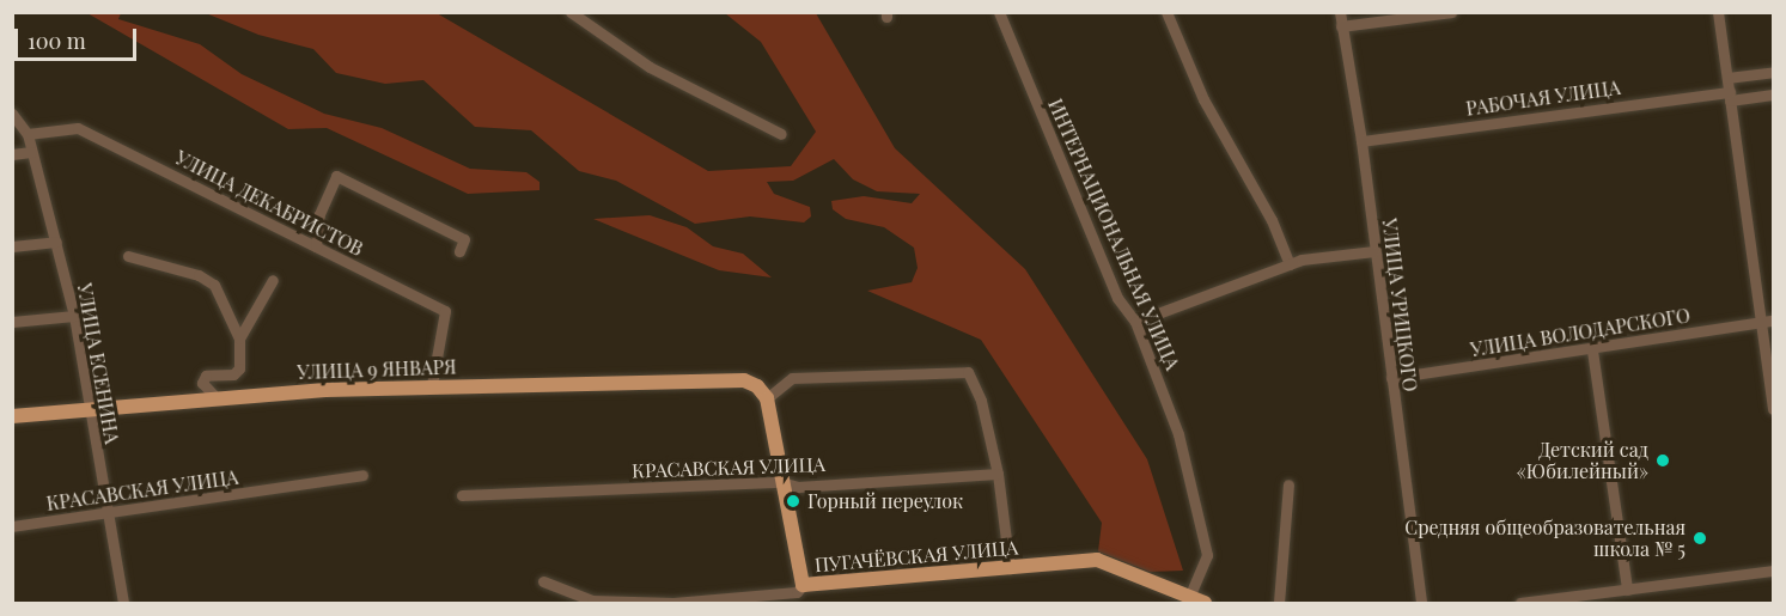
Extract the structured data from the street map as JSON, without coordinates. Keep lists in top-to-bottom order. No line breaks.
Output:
{"streets":{"main road":["УЛИЦА 9 ЯНВАРЯ","ПУГАЧЁВСКАЯ УЛИЦА"],"street":["РАБОЧАЯ УЛИЦА","УЛИЦА ДЕКАБРИСТОВ","ИНТЕРНАЦИОНАЛЬНАЯ УЛИЦА","УЛИЦА УРИЦКОГО","УЛИЦА ВОЛОДАРСКОГО","УЛИЦА ЕСЕНИНА","КРАСАВСКАЯ УЛИЦА"]},"crossings":[["РАБОЧАЯ УЛИЦА","УЛИЦА УРИЦКОГО"],["УЛИЦА ДЕКАБРИСТОВ","УЛИЦА ЕСЕНИНА"],["УЛИЦА ДЕКАБРИСТОВ","УЛИЦА 9 ЯНВАРЯ"],["ИНТЕРНАЦИОНАЛЬНАЯ УЛИЦА","ПУГАЧЁВСКАЯ УЛИЦА"],["УЛИЦА УРИЦКОГО","УЛИЦА ВОЛОДАРСКОГО"],["УЛИЦА ЕСЕНИНА","УЛИЦА 9 ЯНВАРЯ"],["УЛИЦА ЕСЕНИНА","КРАСАВСКАЯ УЛИЦА"]],"places":["Детский сад «Юбилейный»","Горный переулок","Средняя общеобразовательная школа № 5"],"scale_bar":"100 m"}
